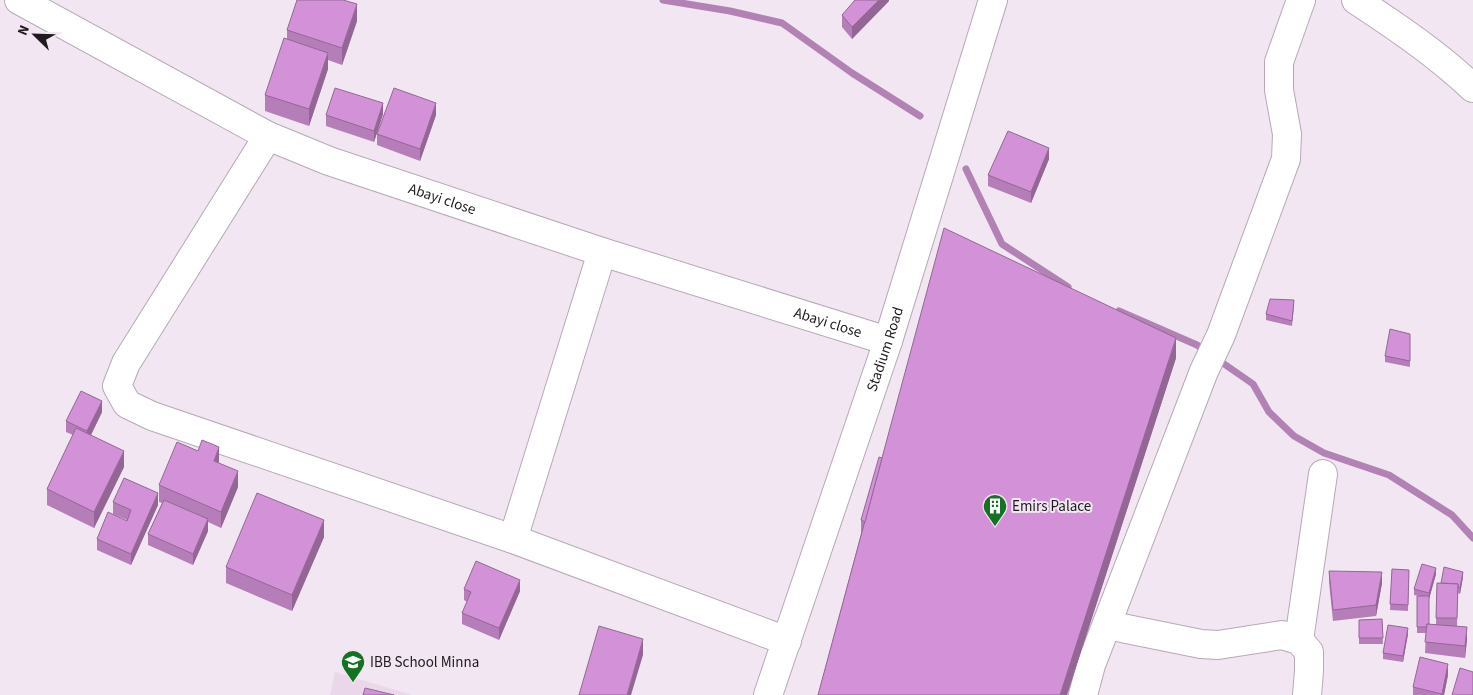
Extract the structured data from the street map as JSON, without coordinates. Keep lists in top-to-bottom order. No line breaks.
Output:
{"streets":{"street":["Abayi close","Stadium Road"]},"crossings":[["Abayi close","Stadium Road"]],"places":{"building":["Emirs Palace"],"school or university":["IBB School Minna"]},"north":"top left"}
